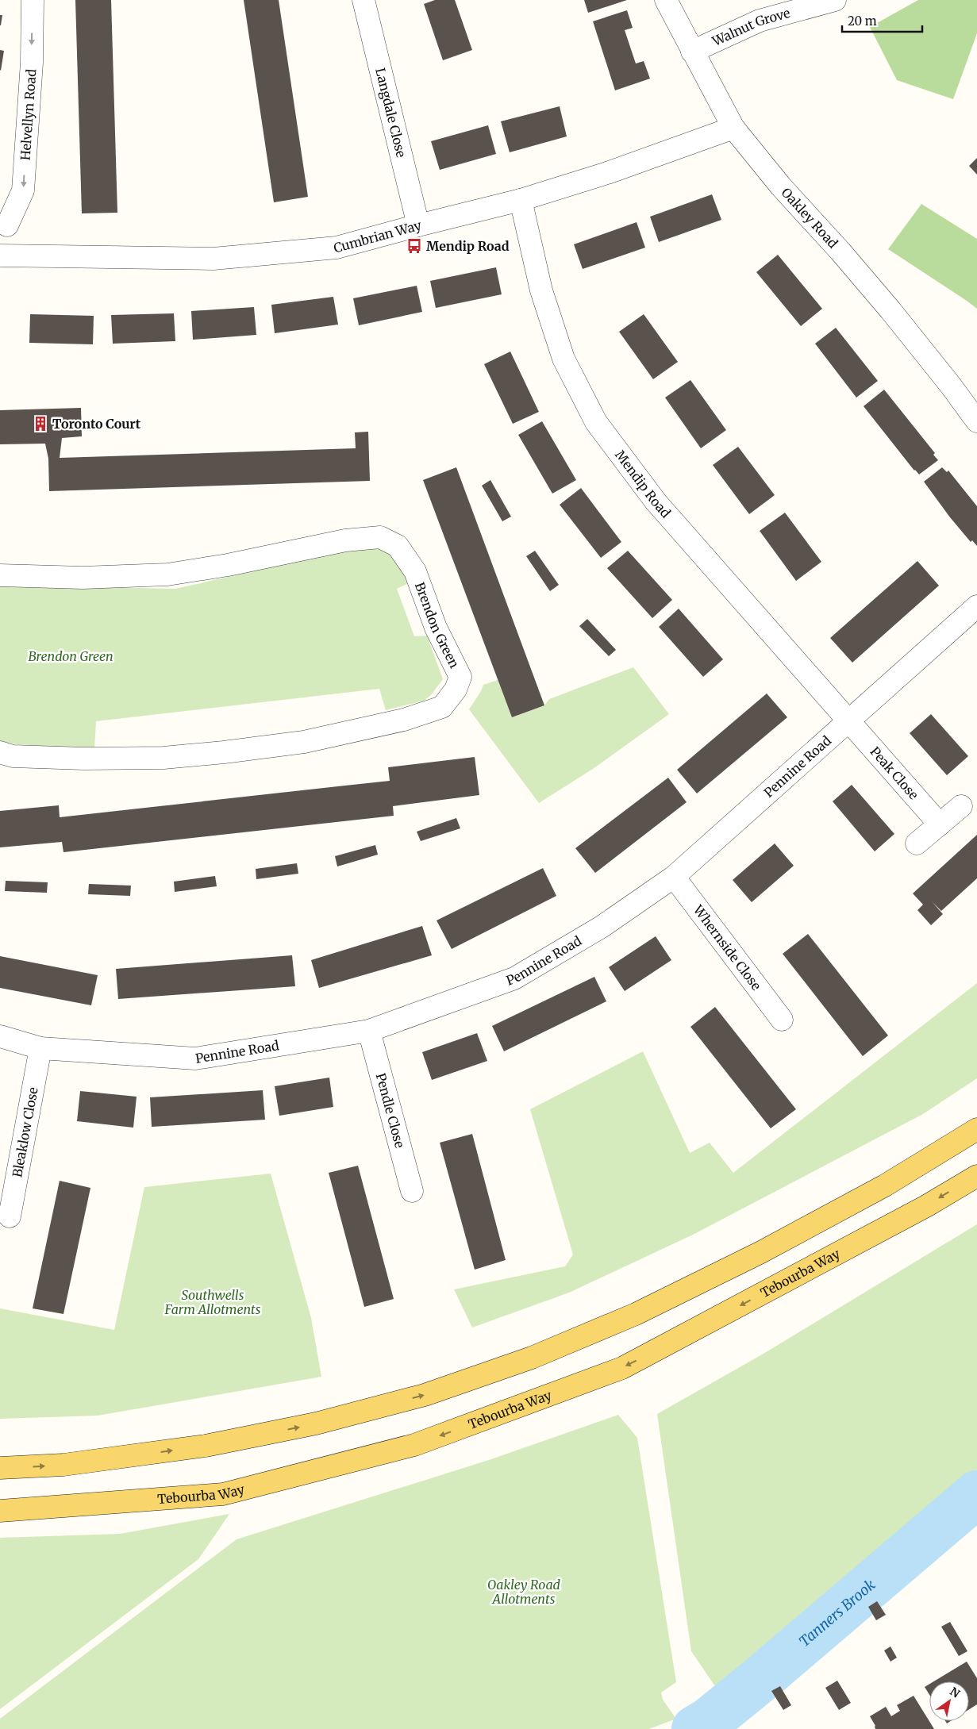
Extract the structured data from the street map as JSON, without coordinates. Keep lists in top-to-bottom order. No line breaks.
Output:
{"streets":{"main road":["Tebourba Way"],"street":["Walnut Grove","Langdale Close","Helvellyn Road","Oakley Road","Cumbrian Way","Mendip Road","Brendon Green","Pennine Road","Peak Close","Whernside Close","Pendle Close","Bleaklow Close"]},"crossings":[["Walnut Grove","Oakley Road"],["Langdale Close","Cumbrian Way"],["Helvellyn Road","Cumbrian Way"],["Oakley Road","Cumbrian Way"],["Cumbrian Way","Mendip Road"],["Mendip Road","Pennine Road"],["Mendip Road","Peak Close"],["Pennine Road","Peak Close"],["Pennine Road","Whernside Close"],["Pennine Road","Pendle Close"],["Pennine Road","Bleaklow Close"]],"one_way":["Helvellyn Road"],"water":["Tanners Brook"],"parks":["Brendon Green","Southwells Farm Allotments","Oakley Road Allotments"],"places":{"bus stop":["Mendip Road"],"building":["Toronto Court"]},"scale_bar":"20 m","north":"top right"}
